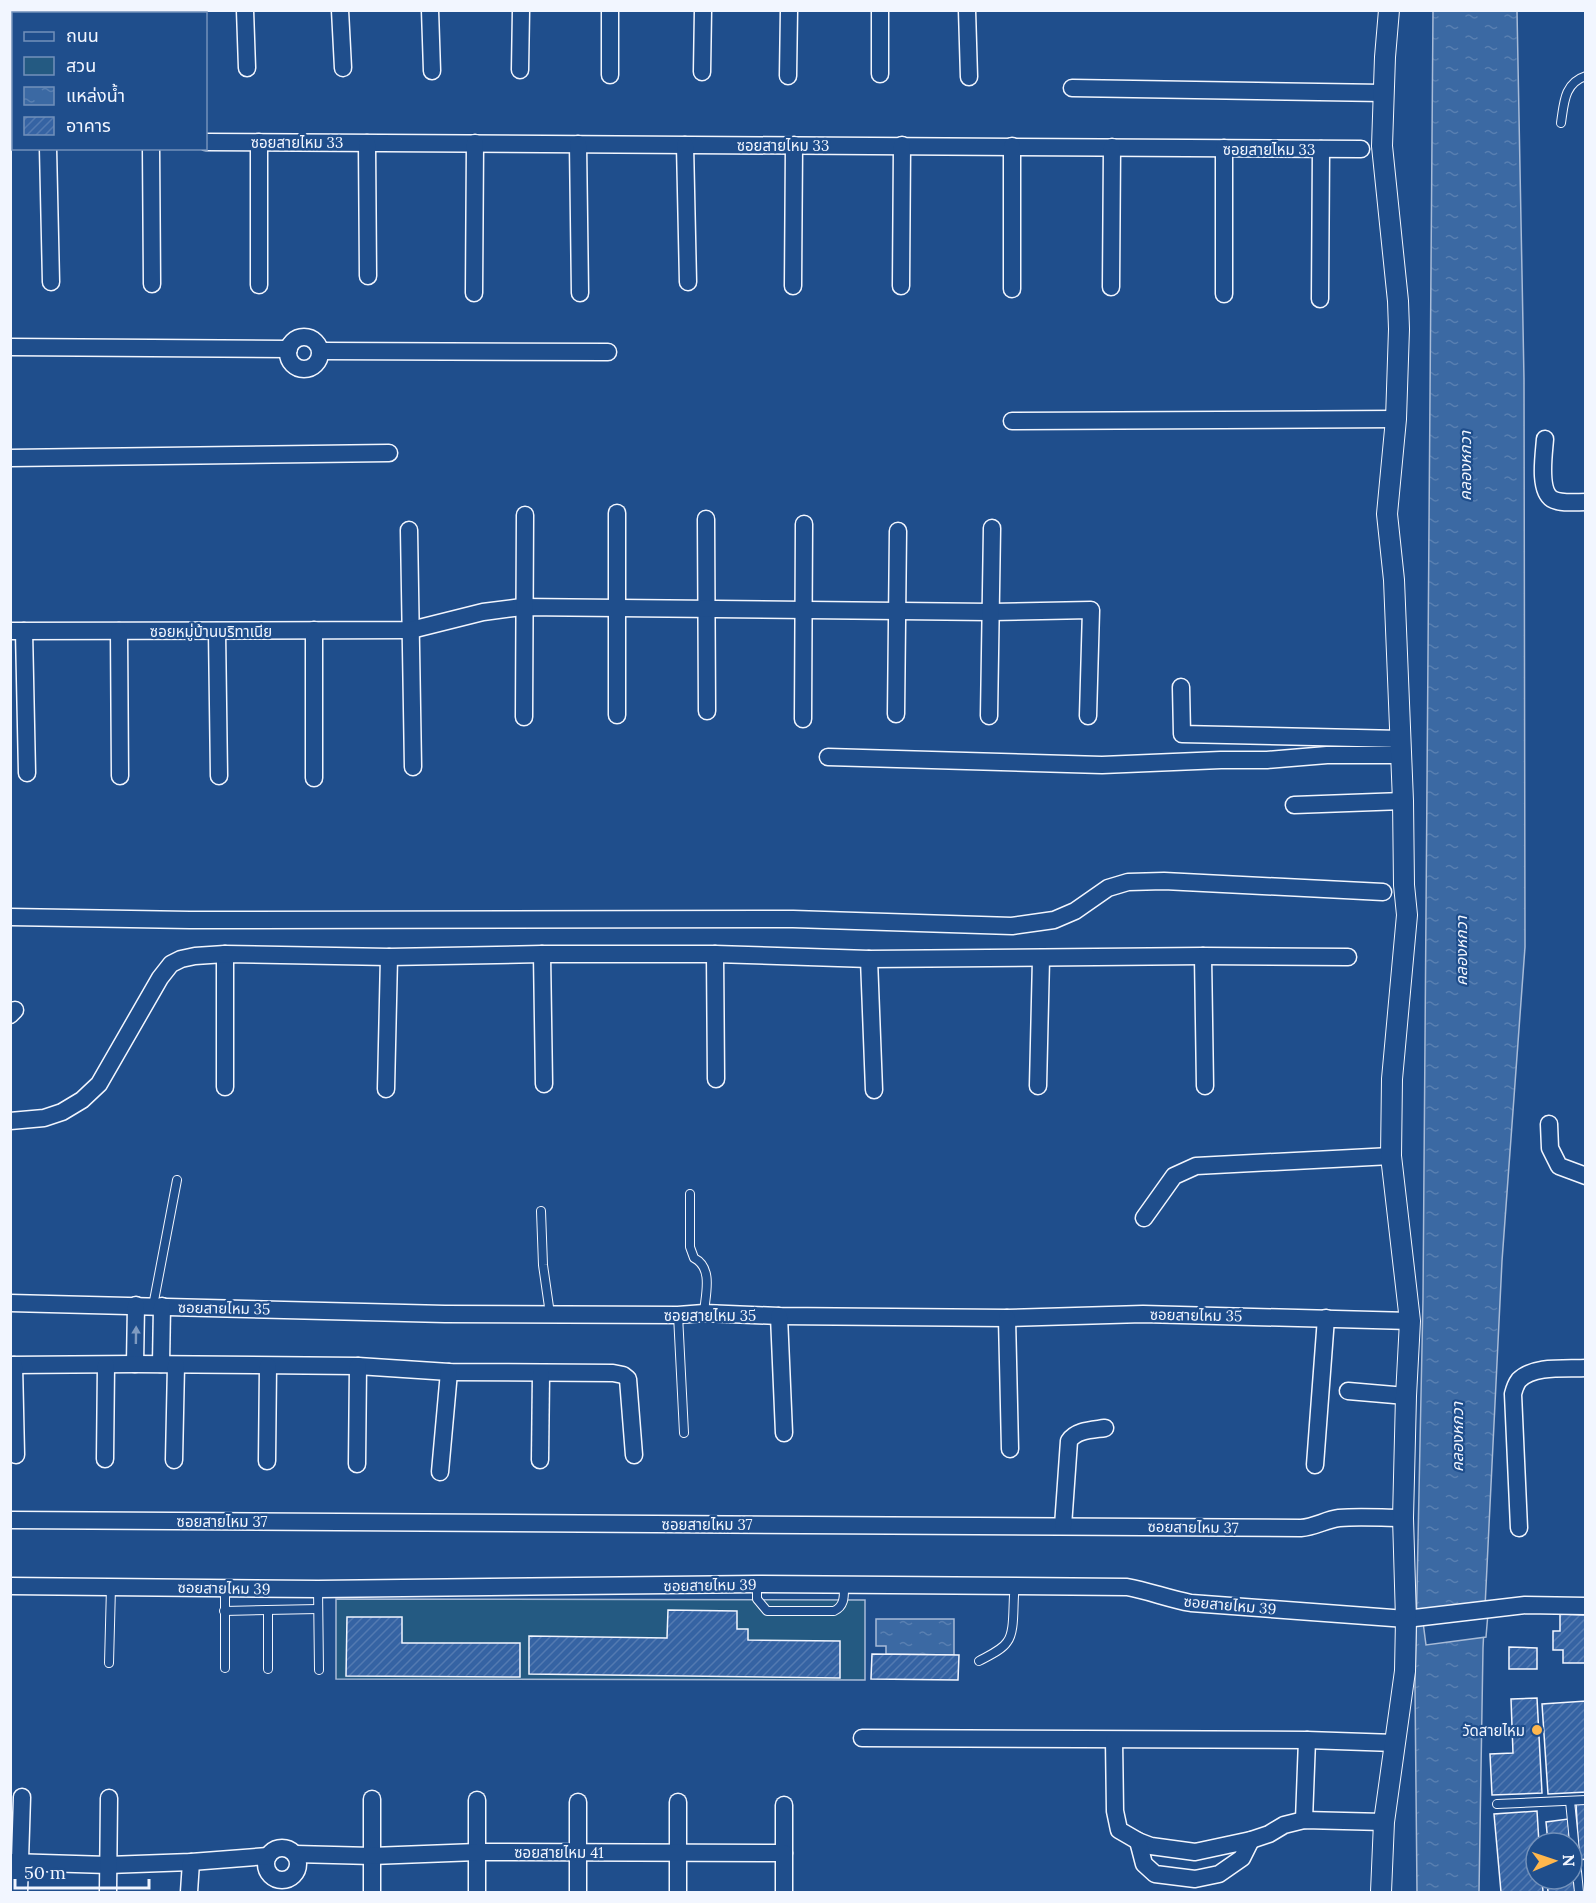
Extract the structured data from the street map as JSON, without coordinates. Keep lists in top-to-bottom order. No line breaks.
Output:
{"streets":{"street":["ซอยสายไหม 33","ซอยหมู่บ้านบริทาเนีย","ซอยสายไหม 35","ซอยสายไหม 37","ซอยสายไหม 39","ซอยสายไหม 41"]},"water":["คลองหกวา"],"places":["วัดสายไหม"],"legend":["ถนน","สวน","แหล่งน้ำ","อาคาร"],"scale_bar":"50 m","north":"right"}
